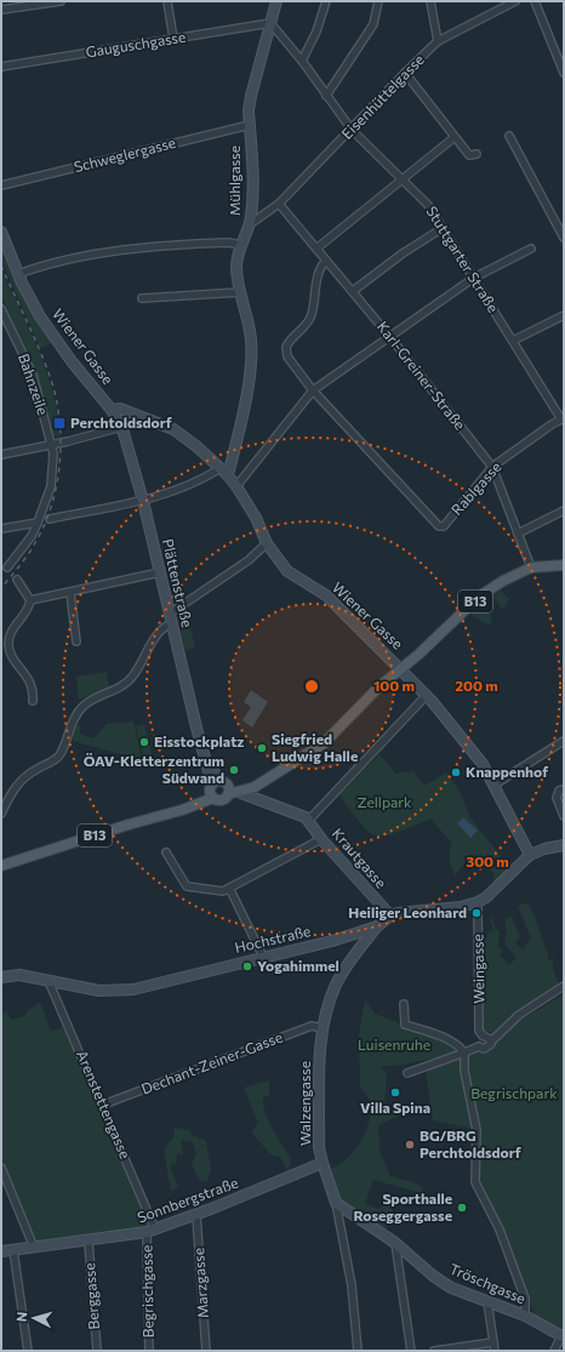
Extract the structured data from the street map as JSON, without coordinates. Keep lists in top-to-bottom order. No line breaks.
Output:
{"streets":{"main road":["Mühlgasse","Wiener Gasse","Plättenstraße","B13","Krautgasse","Hochstraße","Walzengasse","Sonnbergstraße","Tröschgasse"],"street":["Gauguschgasse","Eisenhüttelgasse","Schweglergasse","Stuttgarter Straße","Karl-Greiner-Straße","Bahnzeile","Rablgasse","Weingasse","Dechant-Zeiner-Gasse","Arenstettengasse","Marzgasse","Begrischgasse","Berggasse"]},"crossings":[["Gauguschgasse","Mühlgasse"],["Gauguschgasse","Stuttgarter Straße"],["Eisenhüttelgasse","Mühlgasse"],["Eisenhüttelgasse","Stuttgarter Straße"],["Eisenhüttelgasse","Karl-Greiner-Straße"],["Schweglergasse","Mühlgasse"],["Mühlgasse","Stuttgarter Straße"],["Mühlgasse","Wiener Gasse"],["Stuttgarter Straße","Rablgasse"],["Wiener Gasse","Plättenstraße"],["Wiener Gasse","B13"],["Wiener Gasse","Hochstraße"],["Karl-Greiner-Straße","Rablgasse"],["Karl-Greiner-Straße","B13"],["Plättenstraße","B13"],["Krautgasse","Hochstraße"],["Hochstraße","Weingasse"],["Hochstraße","Walzengasse"],["Hochstraße","Arenstettengasse"],["Dechant-Zeiner-Gasse","Walzengasse"],["Dechant-Zeiner-Gasse","Arenstettengasse"],["Walzengasse","Sonnbergstraße"],["Walzengasse","Tröschgasse"],["Arenstettengasse","Sonnbergstraße"],["Arenstettengasse","Begrischgasse"],["Sonnbergstraße","Marzgasse"],["Sonnbergstraße","Begrischgasse"],["Sonnbergstraße","Berggasse"]],"parks":["Zellpark","Luisenruhe","Begrischpark"],"places":{"transit":["Perchtoldsdorf"],"other":["Eisstockplatz","Siegfried Ludwig Halle","ÖAV-Kletterzentrum Südwand","Knappenhof","Heiliger Leonhard","Yogahimmel","Villa Spina","BG/BRG Perchtoldsdorf","Sporthalle Roseggergasse"]},"north":"left","rings":["100 m","200 m","300 m"]}
